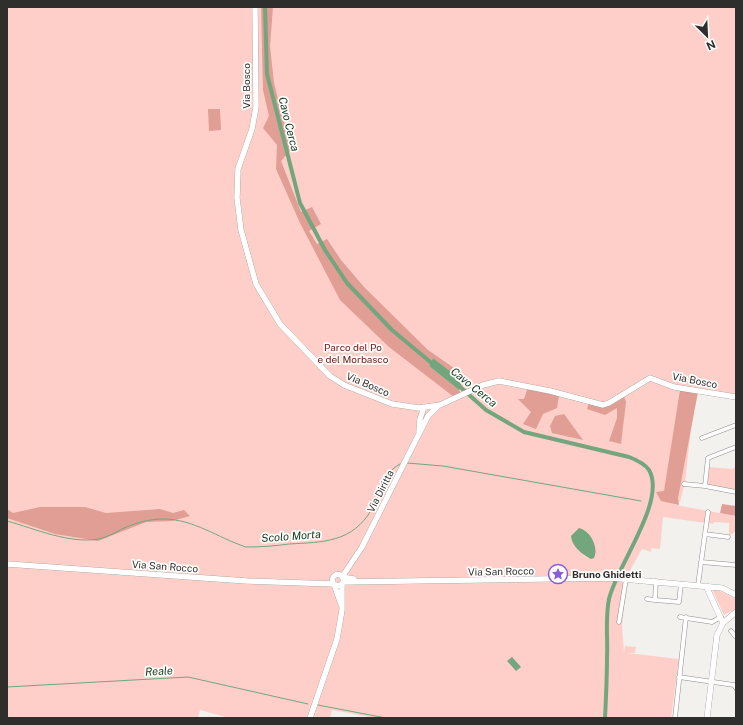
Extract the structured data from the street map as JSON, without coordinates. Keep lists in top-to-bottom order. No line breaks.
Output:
{"streets":{"street":["Via Bosco","Via Diritta","Via San Rocco"]},"crossings":[["Via Bosco","Via Diritta"],["Via Diritta","Via San Rocco"]],"water":["Cavo Cerca","Scolo Morta","Reale"],"parks":["Parco del Po e del Morbasco"],"places":{"place":["Bruno Ghidetti"]},"north":"bottom right"}
